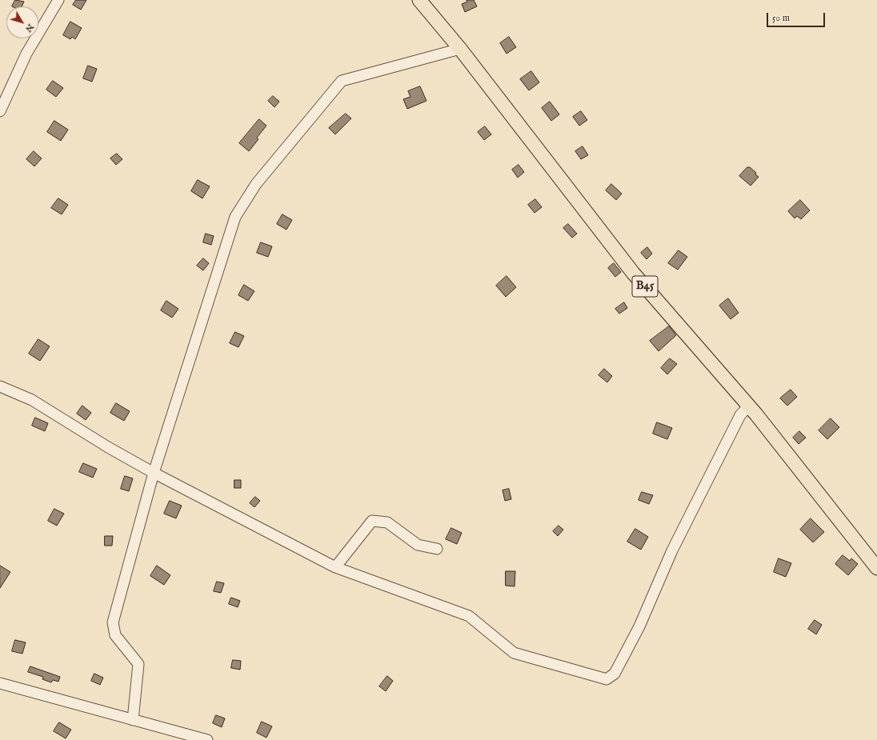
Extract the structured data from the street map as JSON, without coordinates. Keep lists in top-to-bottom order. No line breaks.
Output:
{"streets":{"main road":["B45"]},"scale_bar":"50 m","north":"bottom right"}
